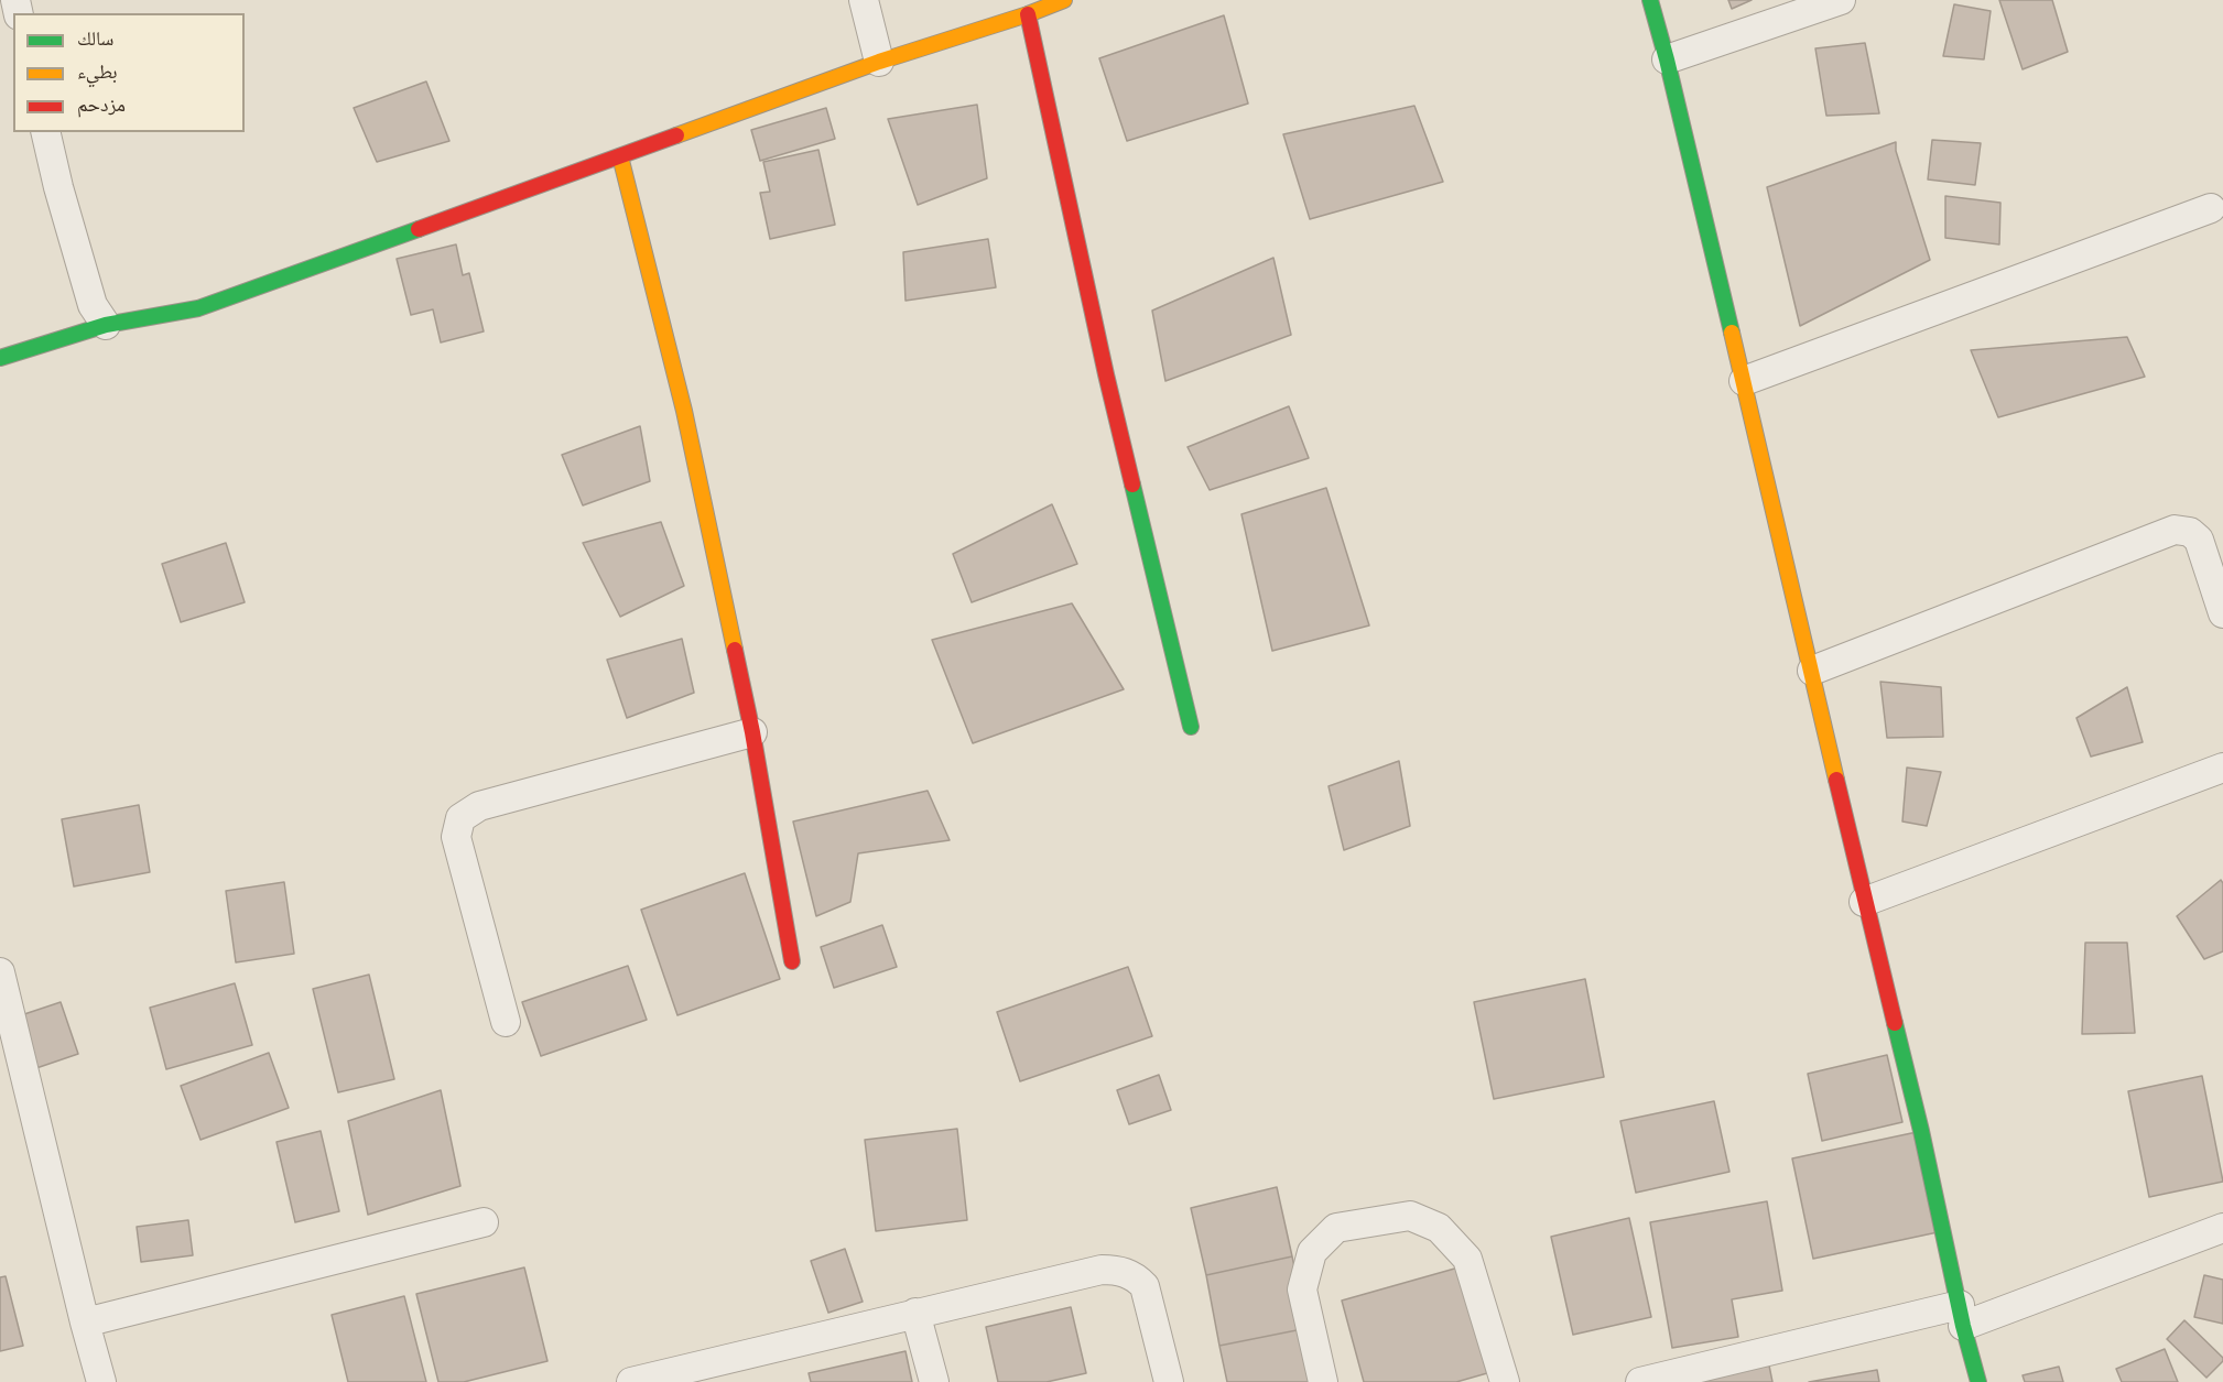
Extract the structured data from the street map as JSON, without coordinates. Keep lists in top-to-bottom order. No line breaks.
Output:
{"legend":["سالك","بطيء","مزدحم"]}
